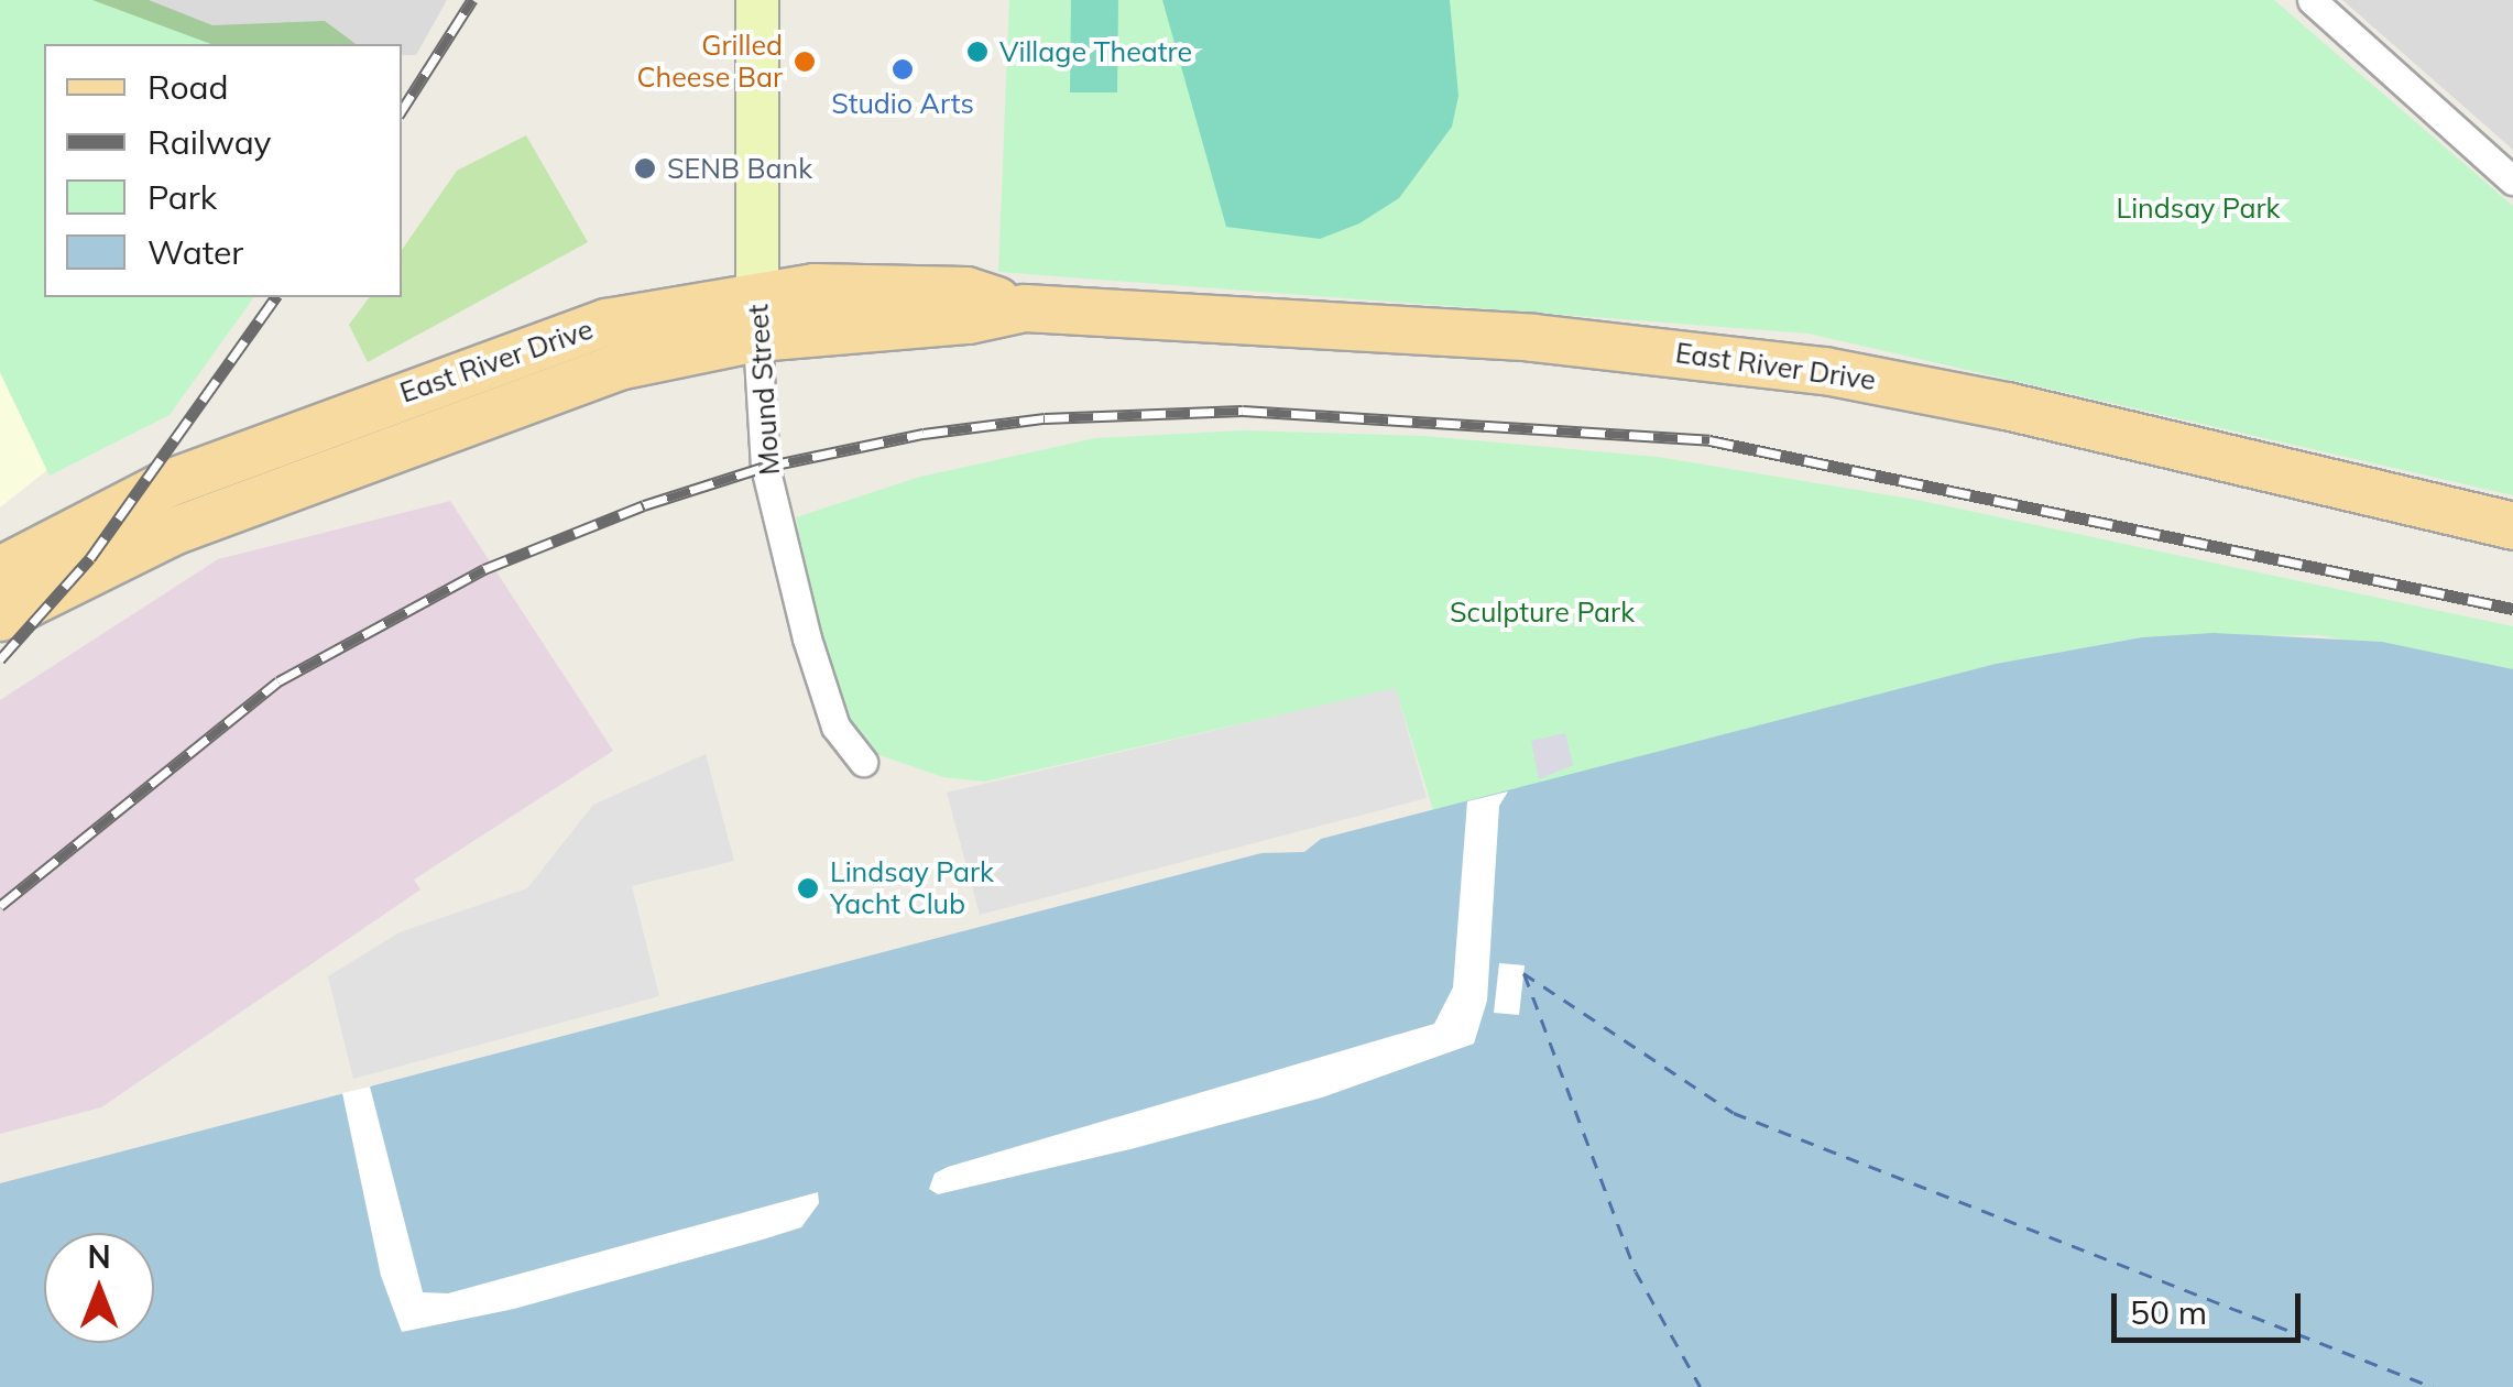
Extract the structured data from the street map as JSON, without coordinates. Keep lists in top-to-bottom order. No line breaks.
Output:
{"streets":{"main road":["East River Drive"],"street":["Mound Street"]},"crossings":[["East River Drive","Mound Street"]],"parks":["Lindsay Park","Sculpture Park"],"places":["Village Theatre","Grilled Cheese Bar","Studio Arts","SENB Bank","Lindsay Park Yacht Club"],"legend":["Road","Railway","Park","Water"],"scale_bar":"50 m","north":"top"}
